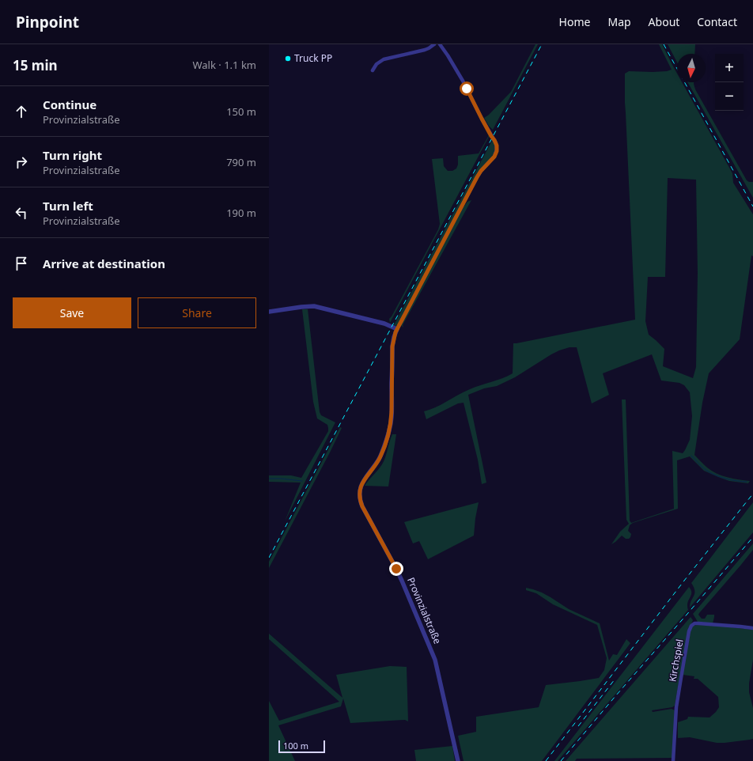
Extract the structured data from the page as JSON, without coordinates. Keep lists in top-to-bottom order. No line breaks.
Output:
{"streets":{"street":["Provinzialstraße","Kirchspiel"]},"places":["Truck PP"],"scale_bar":"100 m","north":"bottom","page":{"header":"Pinpoint","nav":["Home","Map","About","Contact"],"heading":["15 min","Walk · 1.1 km"],"map_buttons":["+","−"],"list":[["Continue","Provinzialstraße","150 m"],["Turn right","Provinzialstraße","790 m"],["Turn left","Provinzialstraße","190 m"],"Arrive at destination"],"buttons":["Save","Share"],"scale":"100 m"}}
